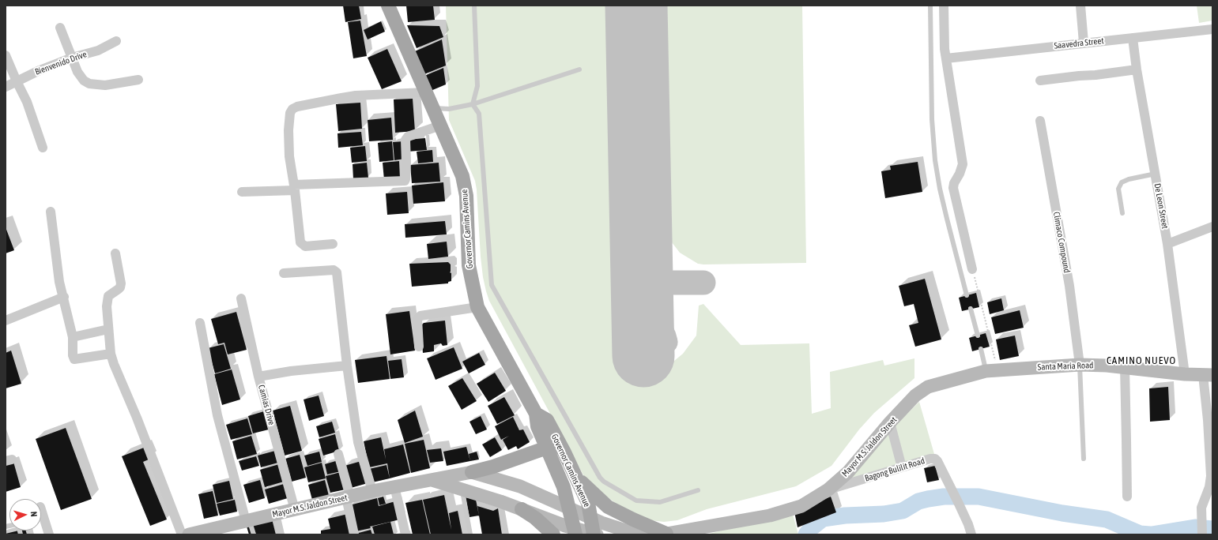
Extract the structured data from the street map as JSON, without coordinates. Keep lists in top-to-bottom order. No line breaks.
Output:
{"streets":{"main road":["Governor Camins Avenue","Santa Maria Road","Mayor M.S. Jaldon Street"],"street":["Saavedra Street","Bienvenido Drive","De Leon Street","Climaco Compound","Camias Drive","Bagong Bulilit Road"]},"crossings":[["Saavedra Street","De Leon Street"],["De Leon Street","Santa Maria Road"],["Governor Camins Avenue","Mayor M.S. Jaldon Street"],["Climaco Compound","Santa Maria Road"],["Santa Maria Road","Mayor M.S. Jaldon Street"],["Camias Drive","Mayor M.S. Jaldon Street"],["Mayor M.S. Jaldon Street","Bagong Bulilit Road"]],"districts":["CAMINO NUEVO"],"north":"right"}
